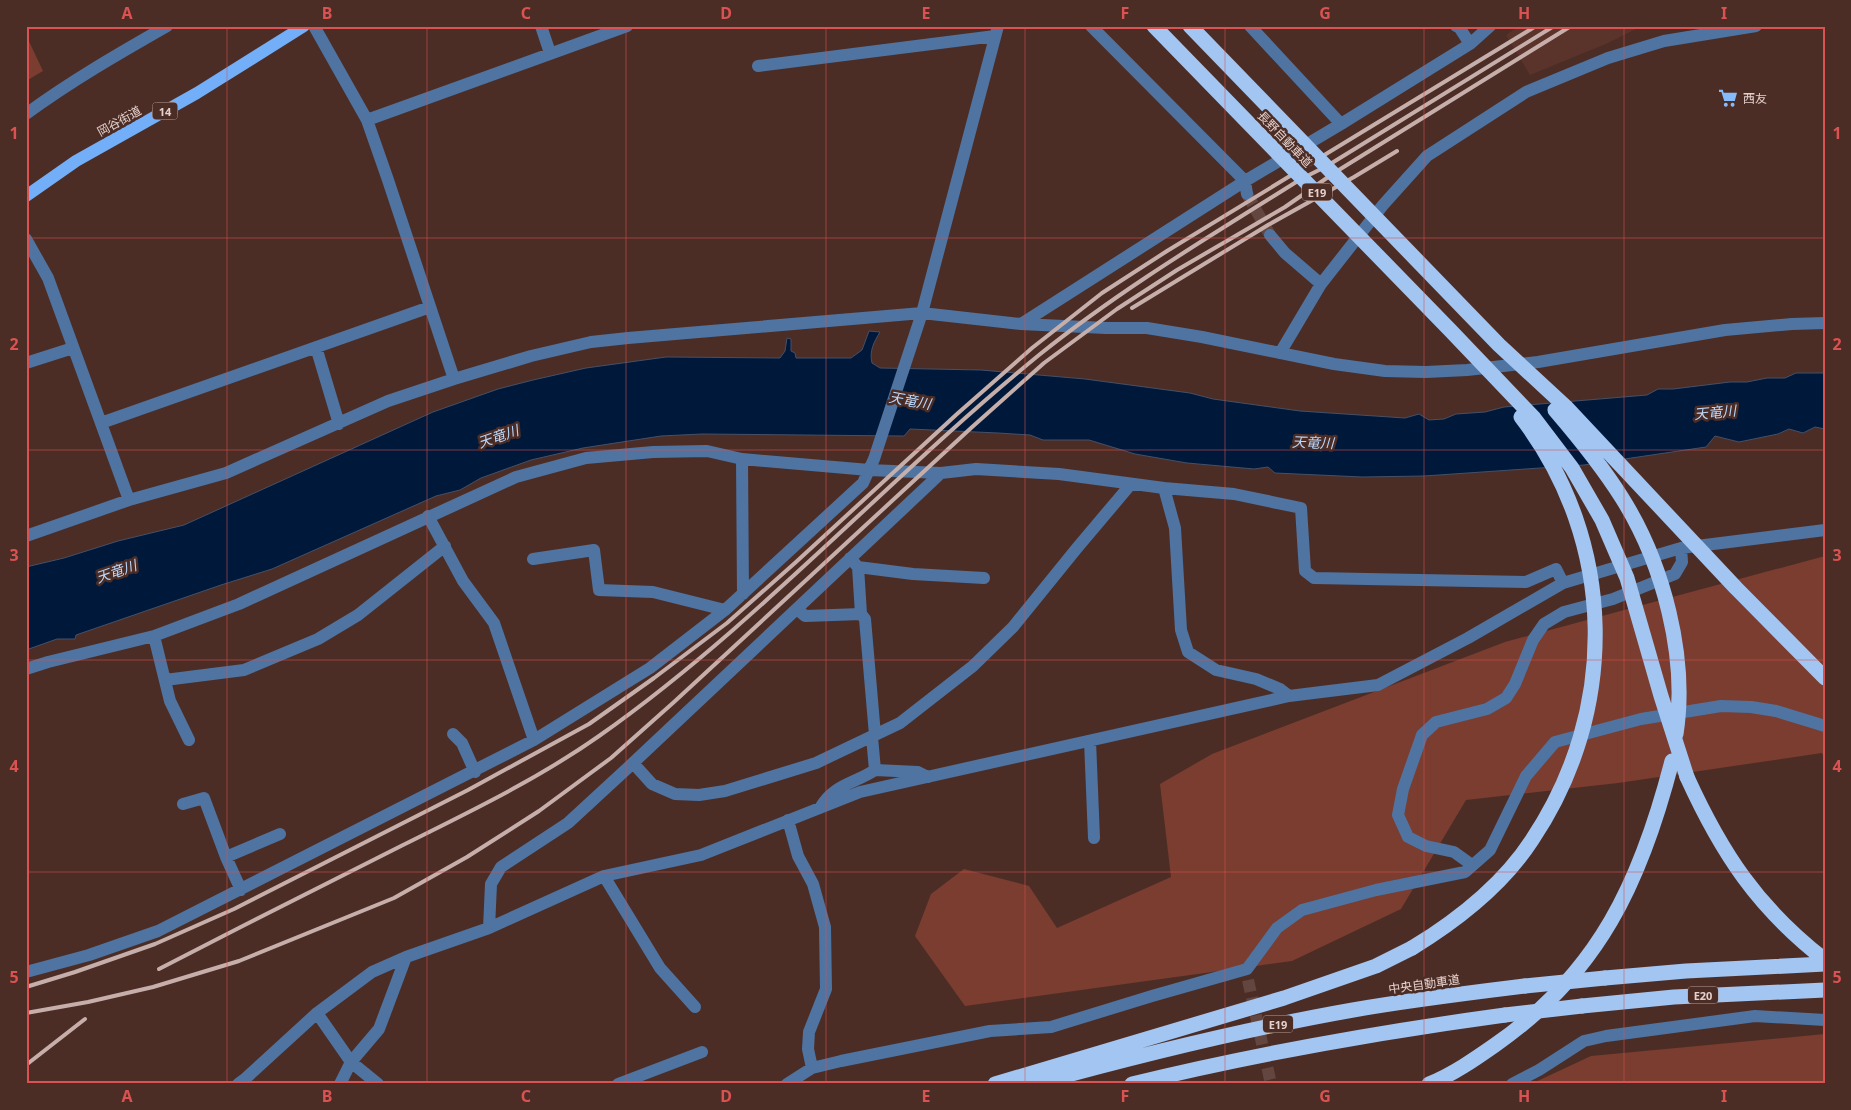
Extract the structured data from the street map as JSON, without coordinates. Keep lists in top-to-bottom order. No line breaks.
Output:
{"streets":{"highway":["長野自動車道","E19","中央自動車道","E20"],"main road":["14","岡谷街道"]},"crossings":[["E19","E20"]],"water":["天竜川"],"places":{"supermarket":["西友"]},"grid":{"columns":["A","B","C","D","E","F","G","H","I"],"rows":["1","2","3","4","5"]}}
